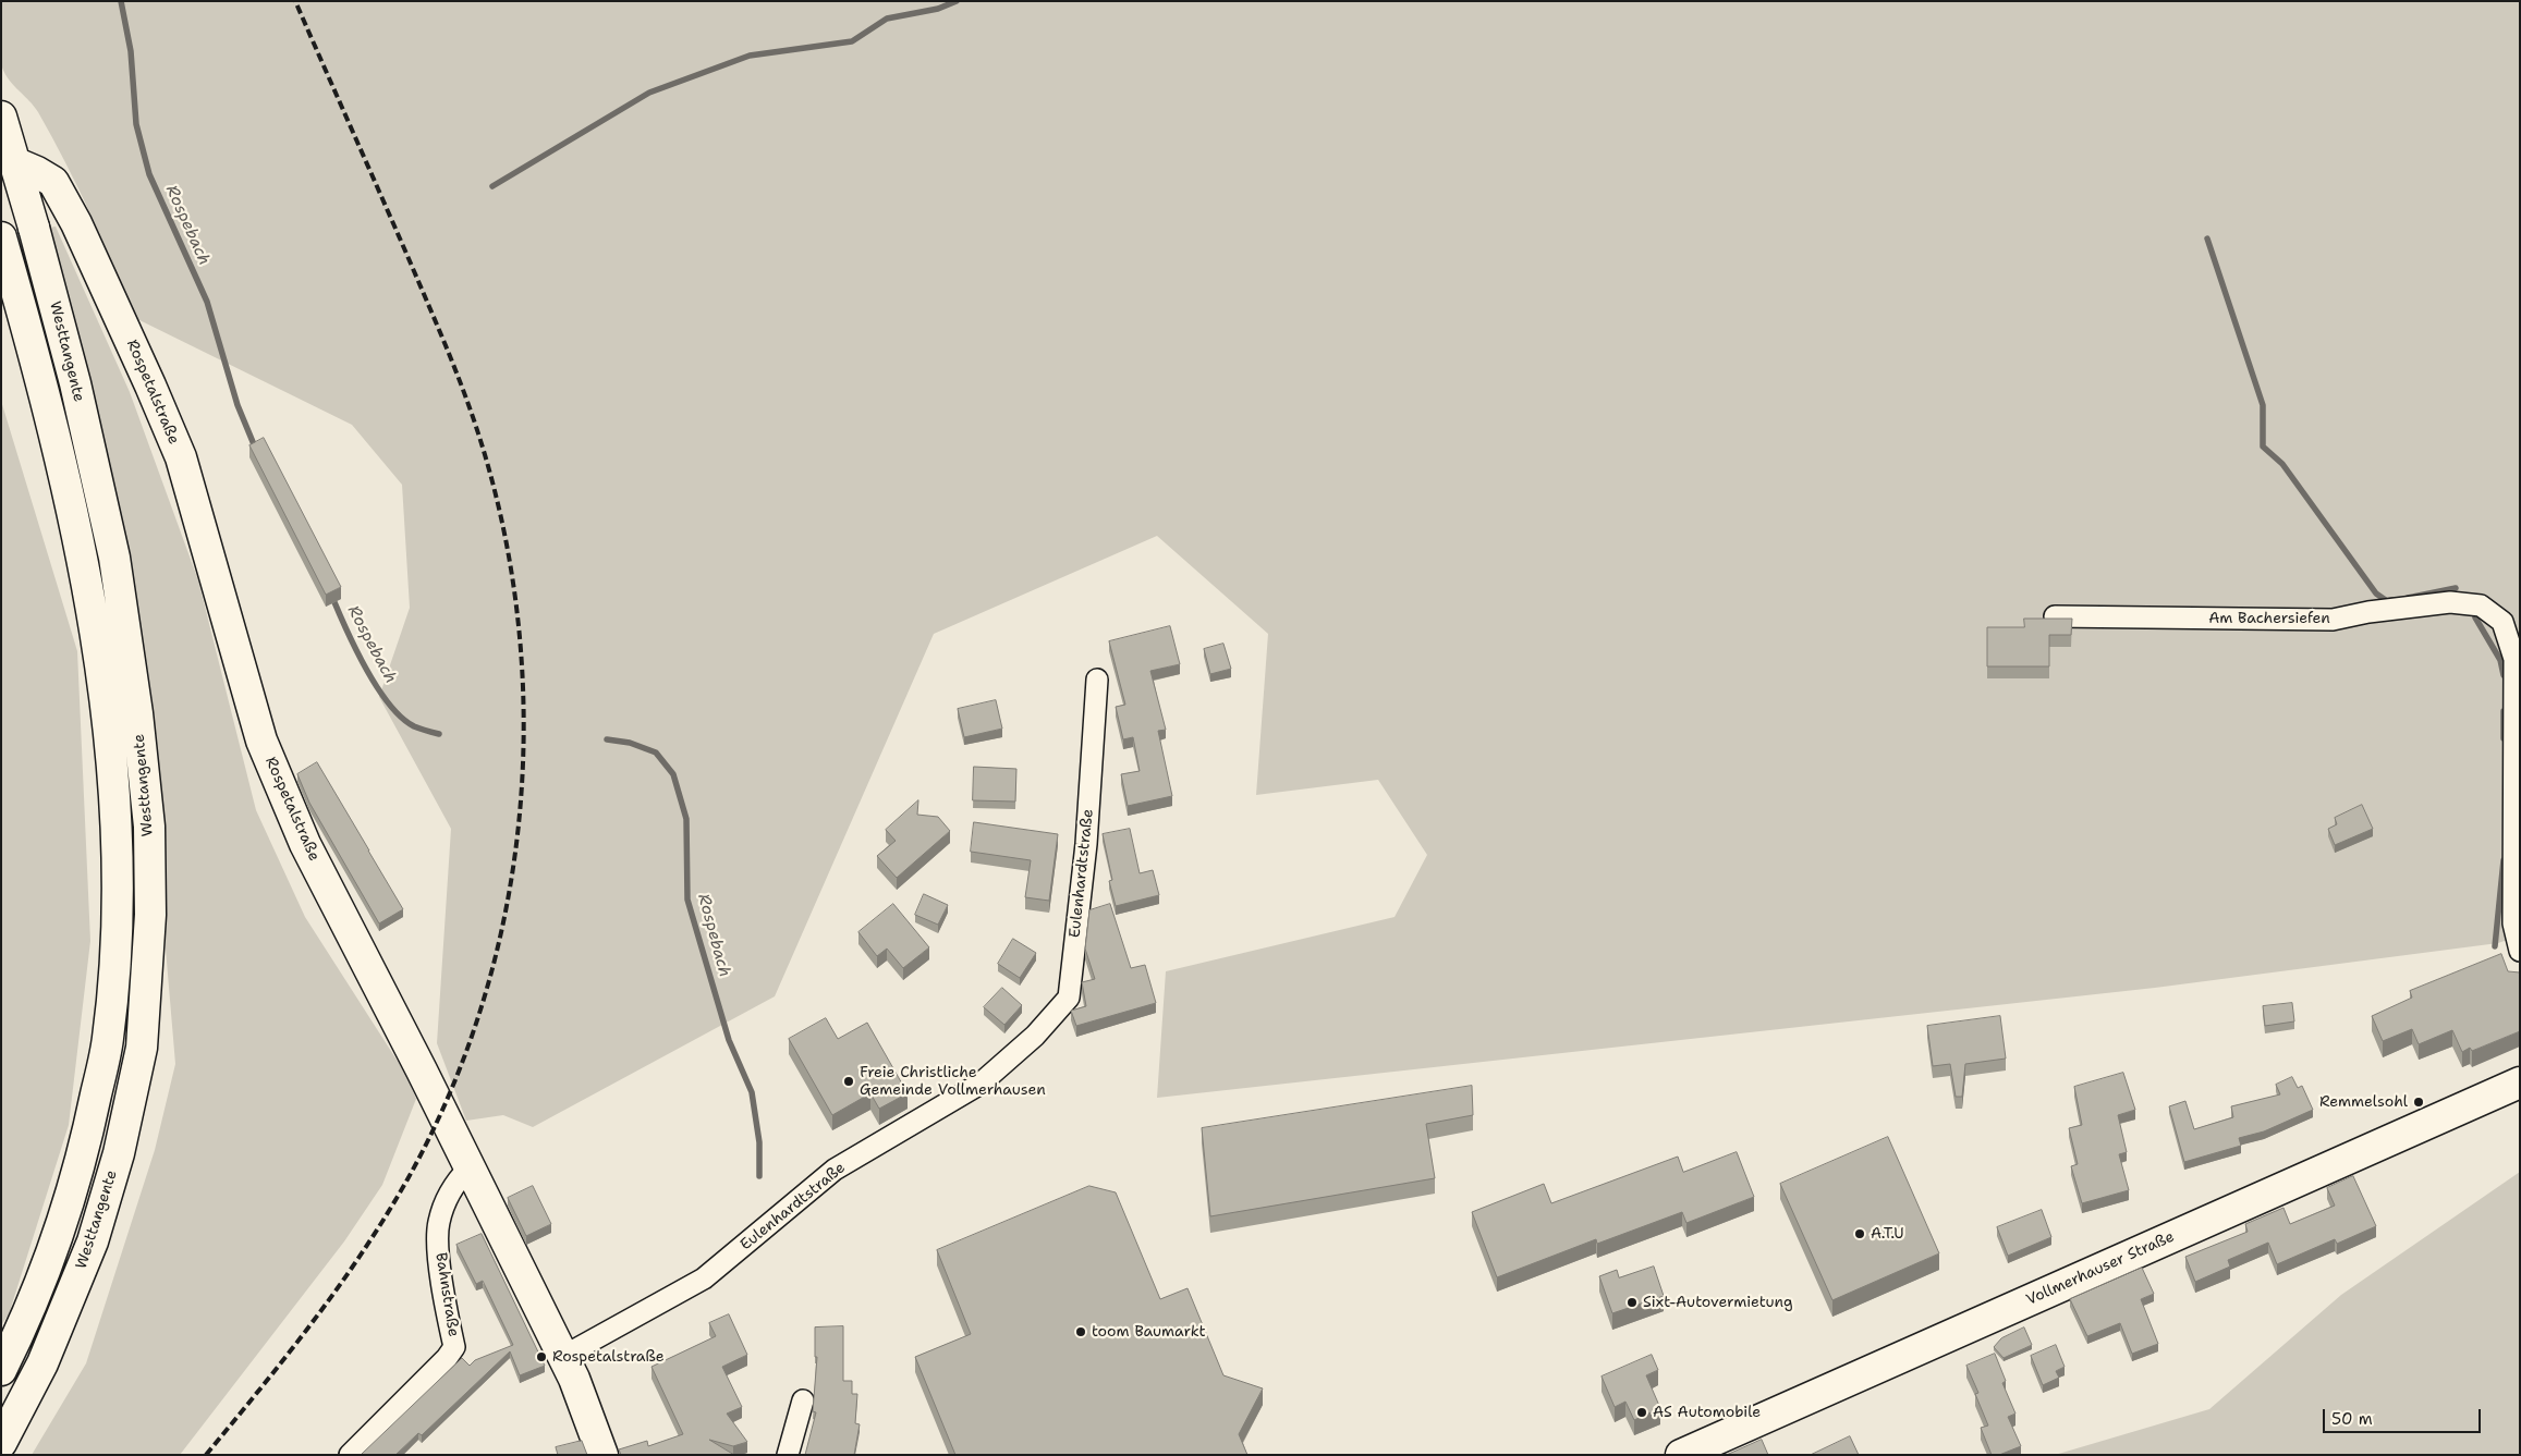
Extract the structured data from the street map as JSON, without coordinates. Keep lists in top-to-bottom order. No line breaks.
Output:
{"streets":{"main road":["Westtangente","Rospetalstraße","Vollmerhauser Straße"],"street":["Am Bachersiefen","Eulenhardtstraße","Bahnstraße"]},"crossings":[["Westtangente","Rospetalstraße"],["Rospetalstraße","Eulenhardtstraße"],["Rospetalstraße","Bahnstraße"]],"water":["Rospebach"],"places":["Freie Christliche Gemeinde Vollmerhausen","Remmelsohl","A.T.U","Sixt-Autovermietung","toom Baumarkt","Rospetalstraße","AS Automobile"],"scale_bar":"50 m"}
